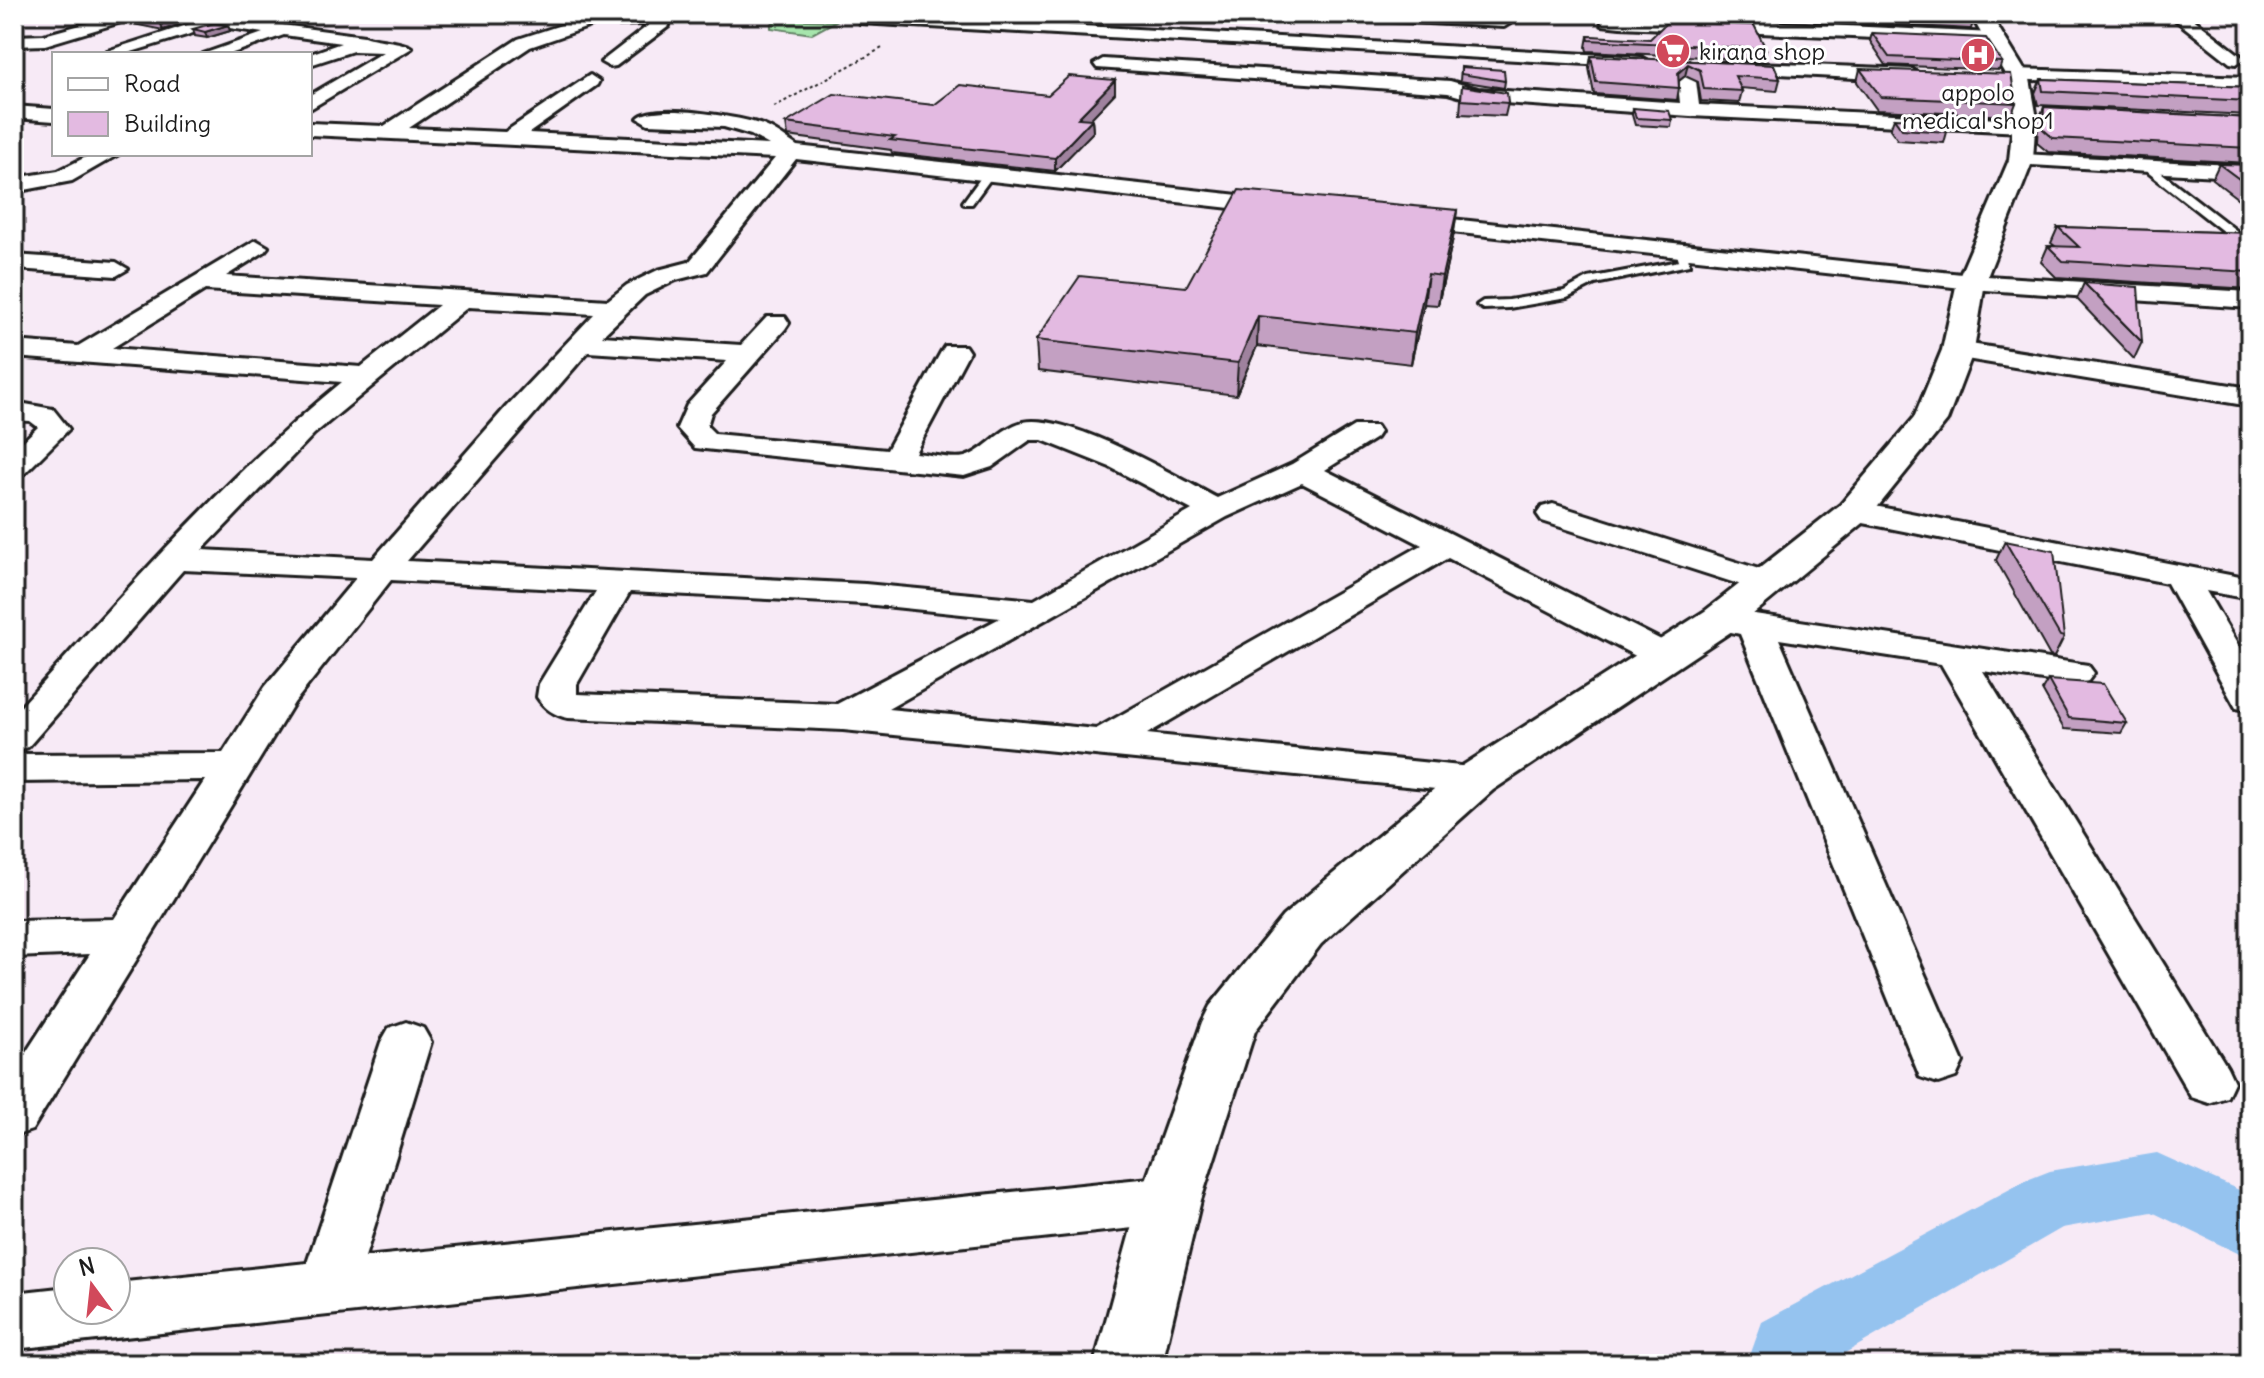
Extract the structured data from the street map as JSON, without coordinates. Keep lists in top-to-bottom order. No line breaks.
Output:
{"places":{"supermarket":["kirana shop"],"hospital":["appolo medical shop1"]},"legend":["Road","Building"],"north":"top"}
